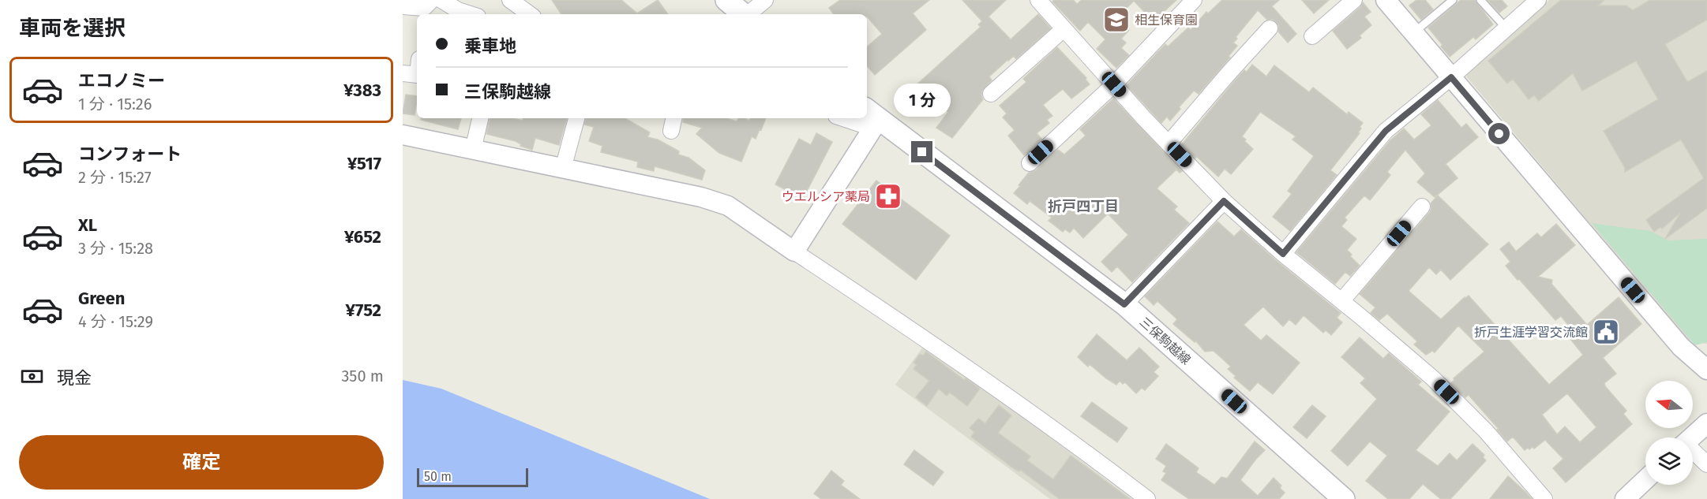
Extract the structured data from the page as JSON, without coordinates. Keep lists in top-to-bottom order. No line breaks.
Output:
{"streets":{"main road":["三保駒越線"]},"districts":["折戸四丁目"],"places":{"school or university":["相生保育園"],"pharmacy":["ウエルシア薬局"],"public building":["折戸生涯学習交流館"]},"scale_bar":"50 m","north":"left","page":{"heading":"車両を選択","banner":["乗車地","三保駒越線"],"list":[{"name":"エコノミー","note":"1 分 · 15:26","value":"¥383"},{"name":"コンフォート","note":"2 分 · 15:27","value":"¥517"},{"name":"XL","note":"3 分 · 15:28","value":"¥652"},{"name":"Green","note":"4 分 · 15:29","value":"¥752"}],"bubble":"1 分","pay":["現金","350 m"],"buttons":"確定","scale":"50 m"}}
